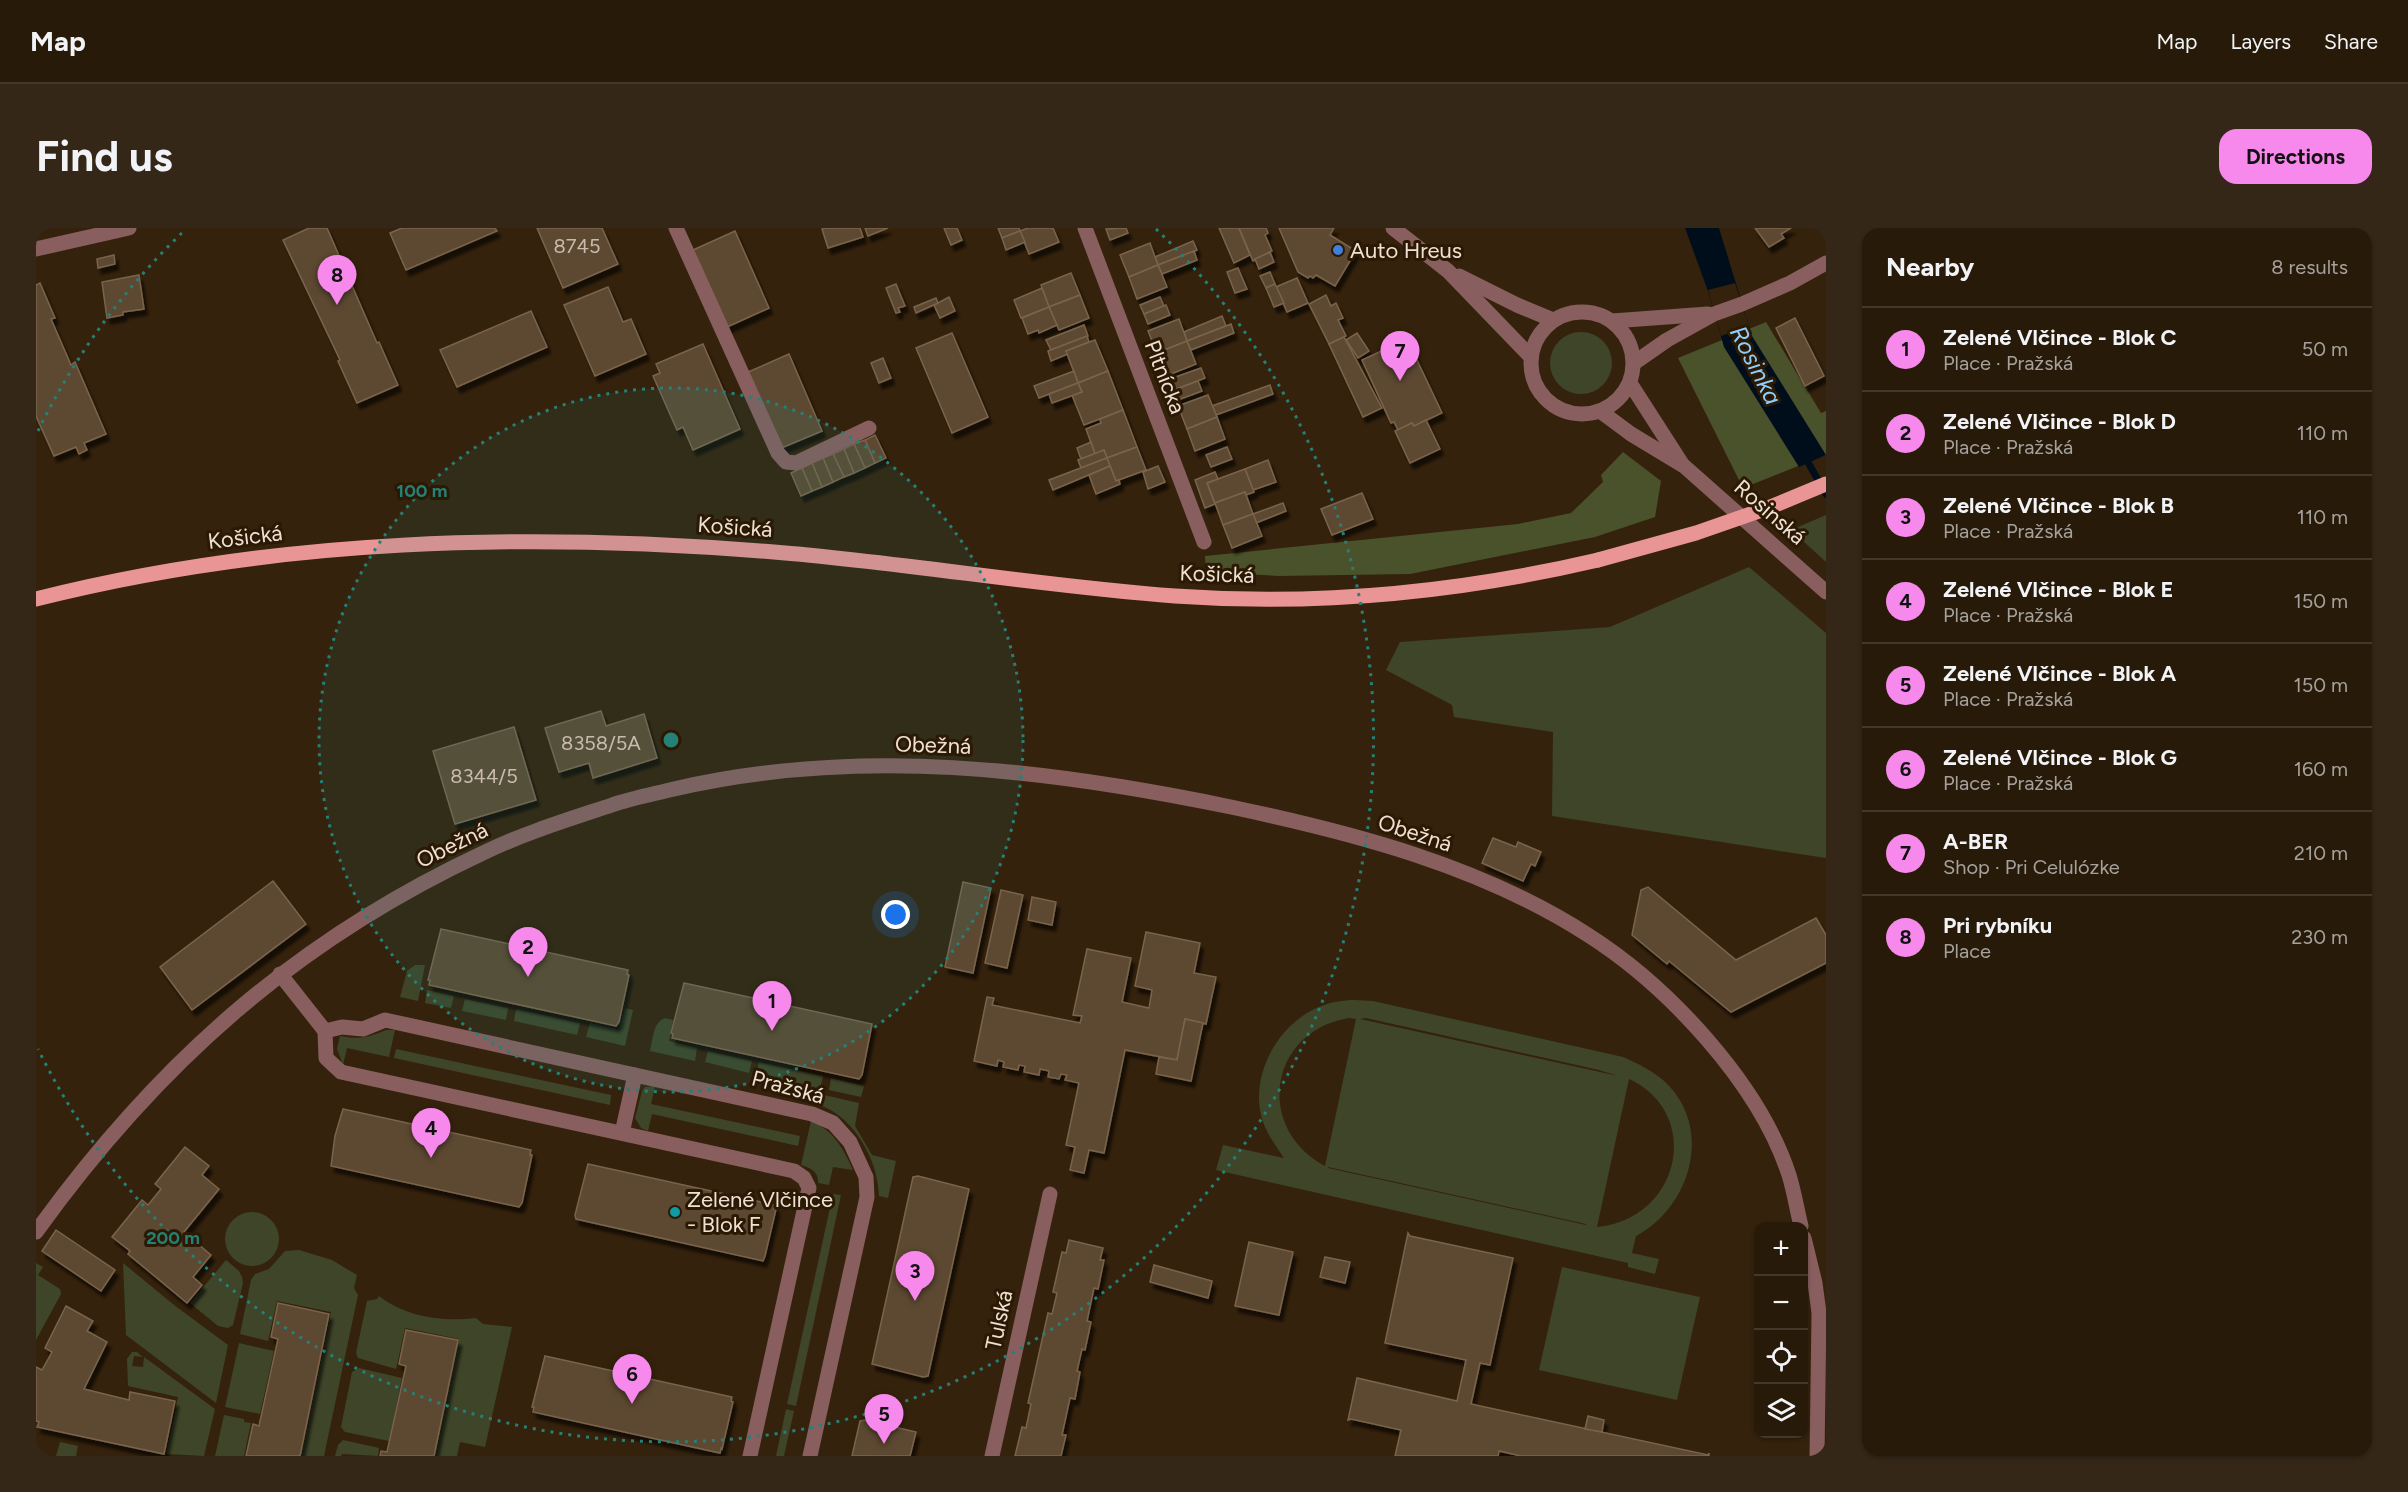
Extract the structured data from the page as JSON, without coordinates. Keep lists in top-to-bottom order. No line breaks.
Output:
{"streets":{"main road":["Košická"],"street":["Pltnícka","Rosinská","Obežná","Pražská","Tulská"]},"water":["Rosinka"],"places":["Auto Hreus","Zelené Vlčince - Blok F"],"house_numbers":["8745","8358/5A","8344/5"],"page":{"header":"Map","nav":["Map","Layers","Share"],"buttons":"Directions","title":"Find us","heading":["Nearby","8 results"],"pins":["8","7","2","1","4","3","6","5"],"list":[{"mark":"1","name":"Zelené Vlčince - Blok C","note":"Place · Pražská","value":"50 m"},{"mark":"2","name":"Zelené Vlčince - Blok D","note":"Place · Pražská","value":"110 m"},{"mark":"3","name":"Zelené Vlčince - Blok B","note":"Place · Pražská","value":"110 m"},{"mark":"4","name":"Zelené Vlčince - Blok E","note":"Place · Pražská","value":"150 m"},{"mark":"5","name":"Zelené Vlčince - Blok A","note":"Place · Pražská","value":"150 m"},{"mark":"6","name":"Zelené Vlčince - Blok G","note":"Place · Pražská","value":"160 m"},{"mark":"7","name":"A-BER","note":"Shop · Pri Celulózke","value":"210 m"},{"mark":"8","name":"Pri rybníku","note":"Place","value":"230 m"}],"map_buttons":["+","−"]},"rings":["100 m","200 m"]}
